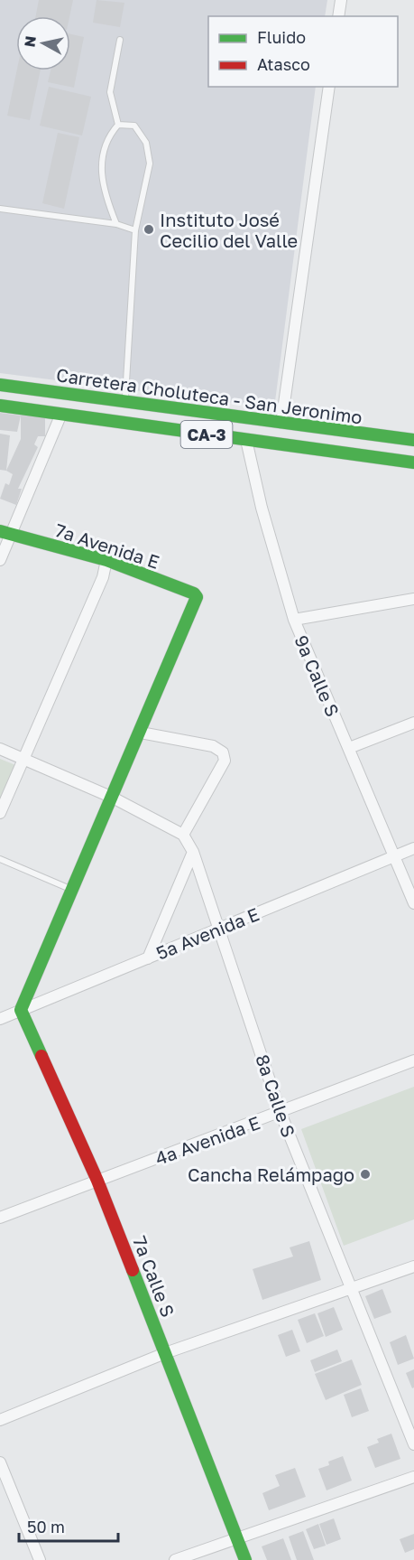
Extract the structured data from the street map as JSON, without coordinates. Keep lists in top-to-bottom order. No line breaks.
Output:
{"streets":{"main road":["Carretera Choluteca - San Jeronimo","CA-3","7a Avenida E","7a Calle S"],"street":["9a Calle S","5a Avenida E","8a Calle S","4a Avenida E"]},"crossings":[["CA-3","9a Calle S"],["9a Calle S","5a Avenida E"],["5a Avenida E","8a Calle S"],["5a Avenida E","7a Calle S"],["8a Calle S","4a Avenida E"],["4a Avenida E","7a Calle S"]],"places":["Instituto José Cecilio del Valle","Cancha Relámpago"],"legend":["Fluido","Atasco"],"scale_bar":"50 m","north":"left"}
